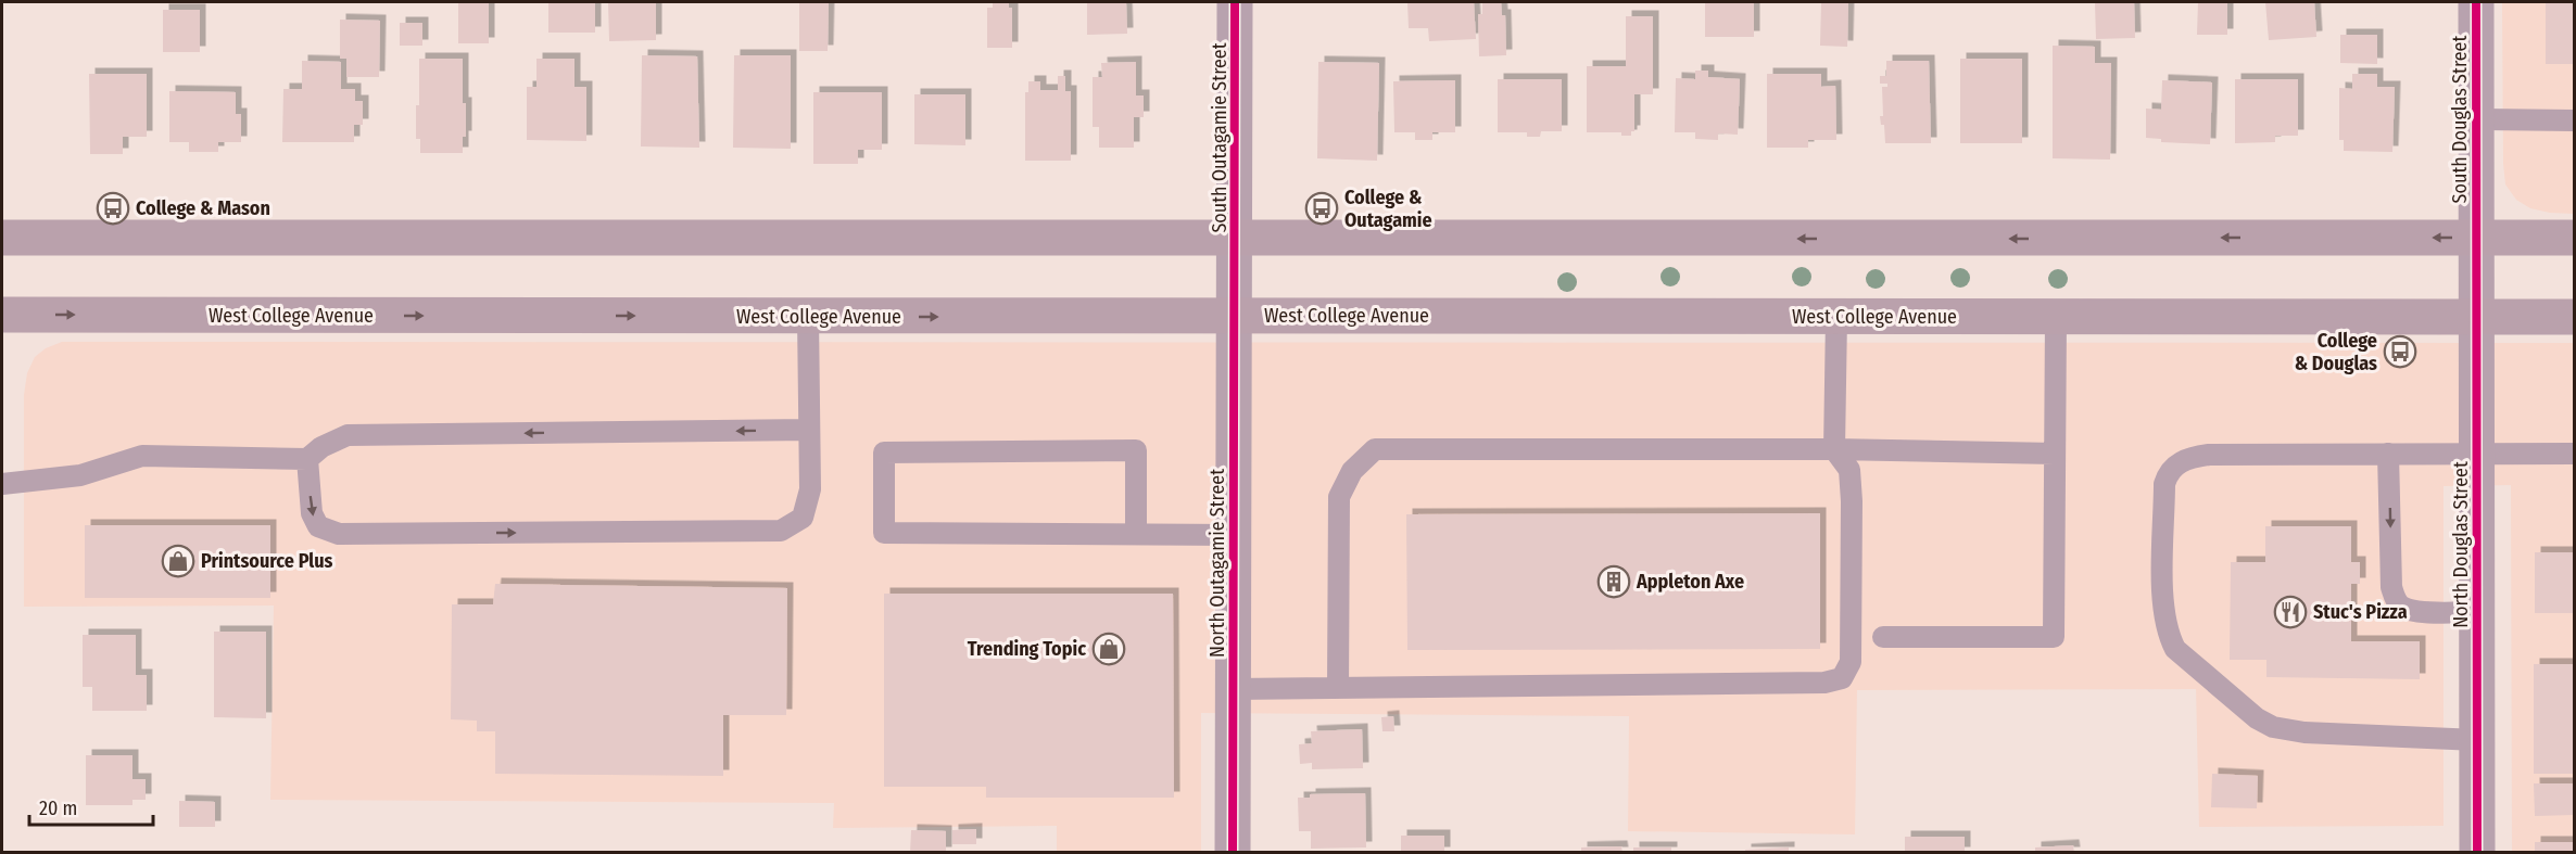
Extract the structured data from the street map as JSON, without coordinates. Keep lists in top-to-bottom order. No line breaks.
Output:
{"streets":{"main road":["West College Avenue"],"street":["South Douglas Street","South Outagamie Street","North Douglas Street","North Outagamie Street"]},"crossings":[["South Douglas Street","North Douglas Street"],["South Outagamie Street","North Outagamie Street"],["West College Avenue","North Douglas Street"],["West College Avenue","North Outagamie Street"]],"places":{"bus stop":["College & Mason","College & Outagamie","College & Douglas"],"shop":["Printsource Plus","Trending Topic"],"building":["Appleton Axe"],"restaurant":["Stuc's Pizza"]},"scale_bar":"20 m"}
